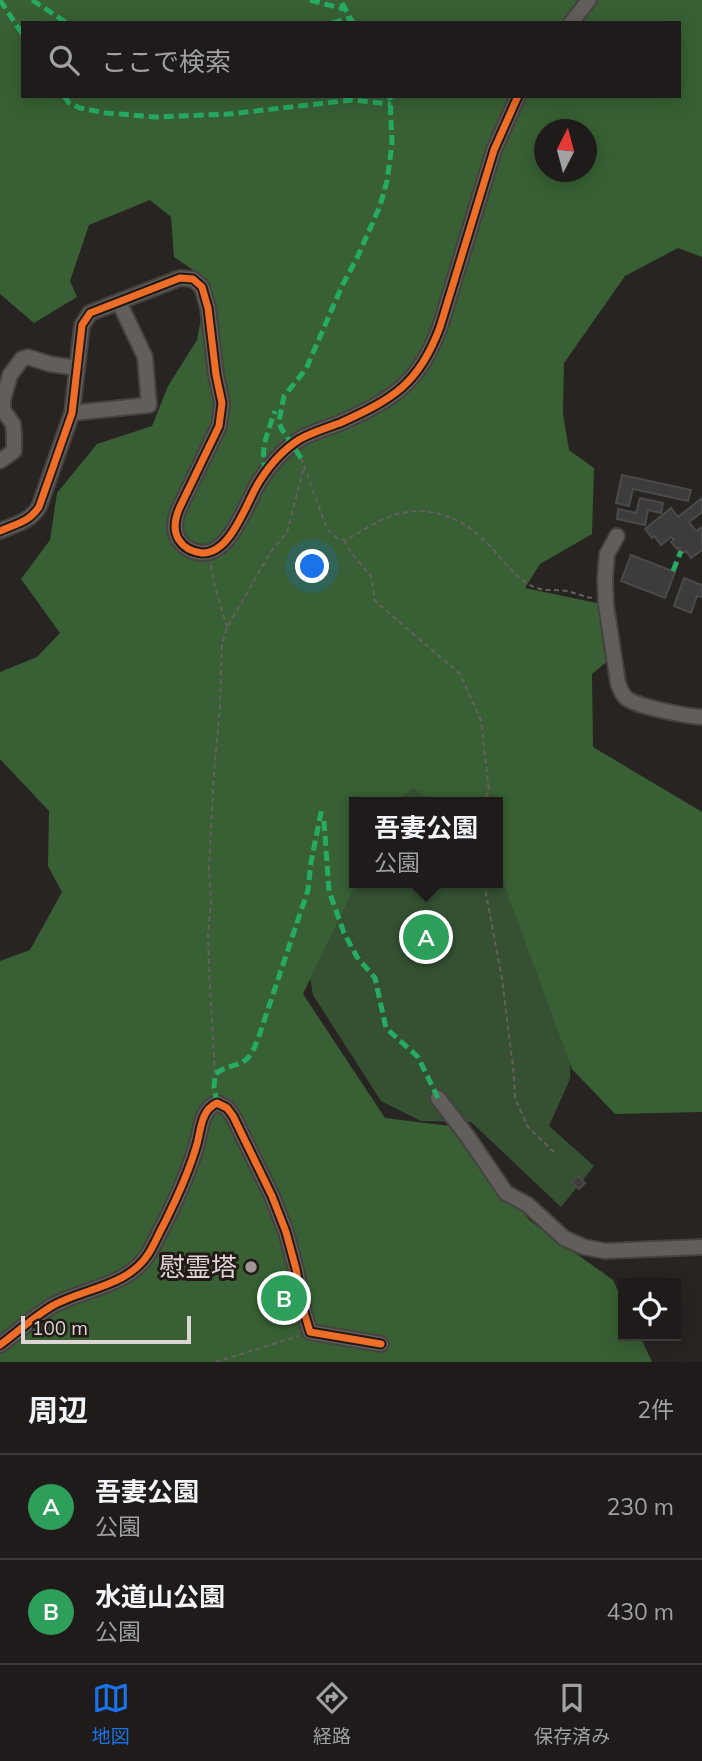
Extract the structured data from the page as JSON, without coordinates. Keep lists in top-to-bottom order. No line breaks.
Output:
{"places":["慰霊塔"],"scale_bar":"100 m","north":"top","page":{"search":"ここで検索","popup":["吾妻公園","公園"],"pins":["A","B"],"scale":"100 m","heading":["周辺","2件"],"list":[{"mark":"A","name":"吾妻公園","note":"公園","value":"230 m"},{"mark":"B","name":"水道山公園","note":"公園","value":"430 m"}],"nav":["地図","経路","保存済み"]}}
